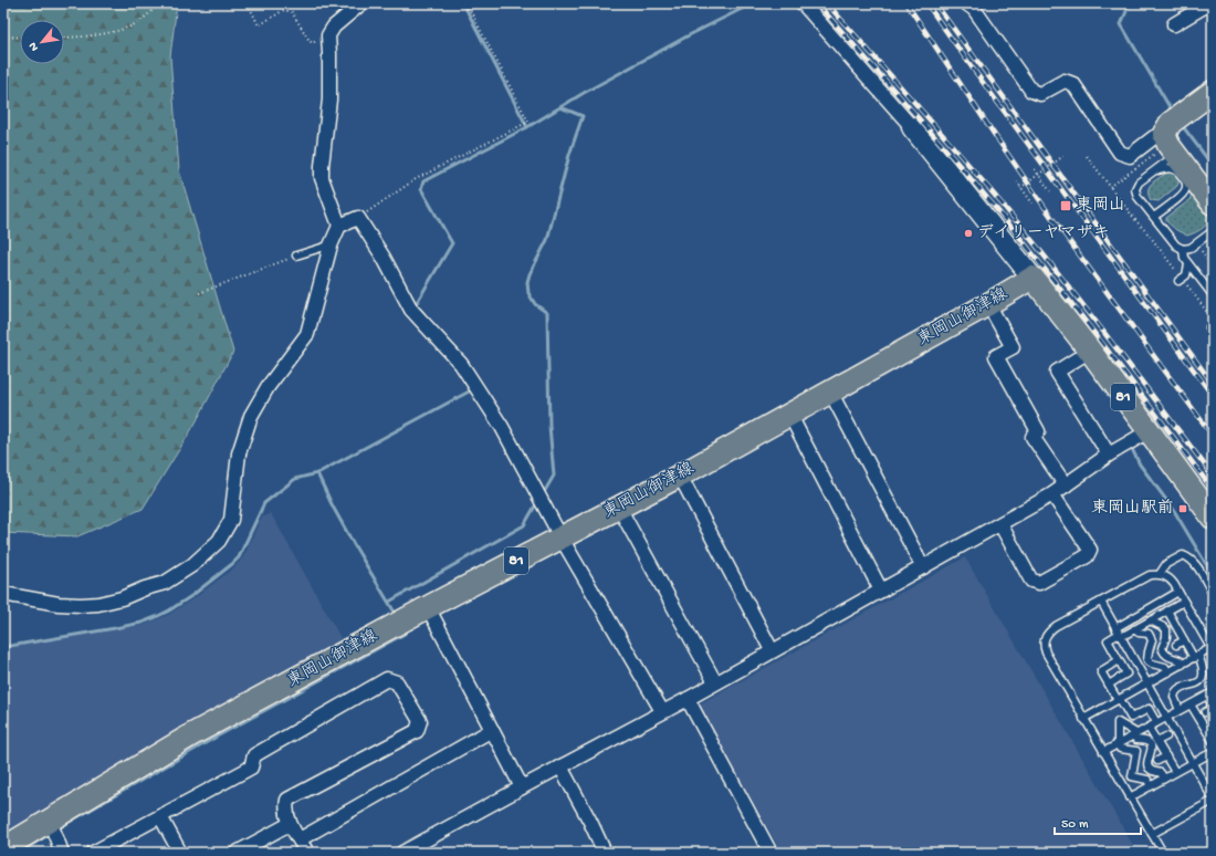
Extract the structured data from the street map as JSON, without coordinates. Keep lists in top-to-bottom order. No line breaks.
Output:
{"streets":{"main road":["東岡山御津線","81"]},"crossings":[["東岡山御津線","81"]],"places":{"transit":["東岡山","東岡山駅前"],"other":["デイリーヤマザキ"]},"scale_bar":"50 m","north":"bottom left"}
